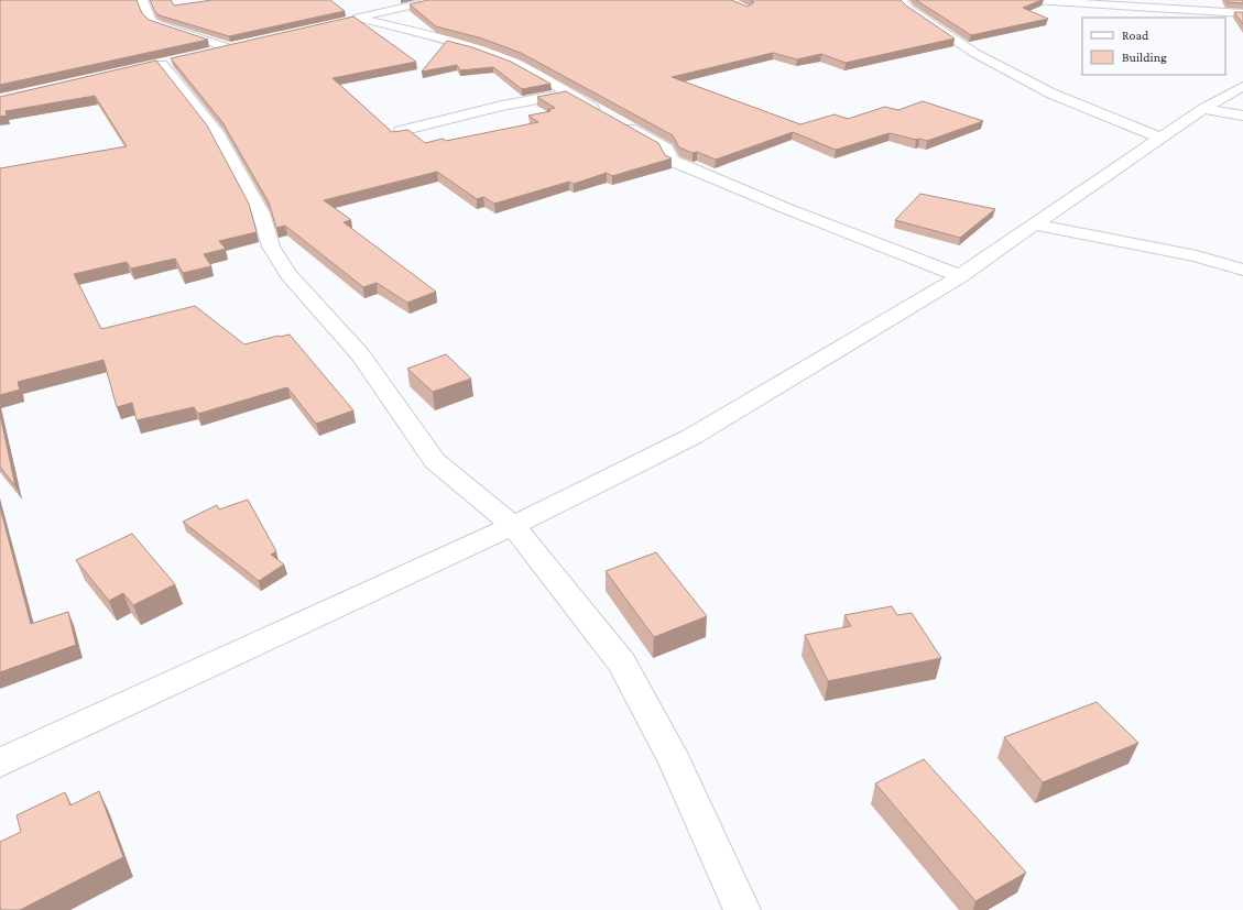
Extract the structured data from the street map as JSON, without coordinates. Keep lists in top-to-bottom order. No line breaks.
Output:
{"legend":["Road","Building"]}
